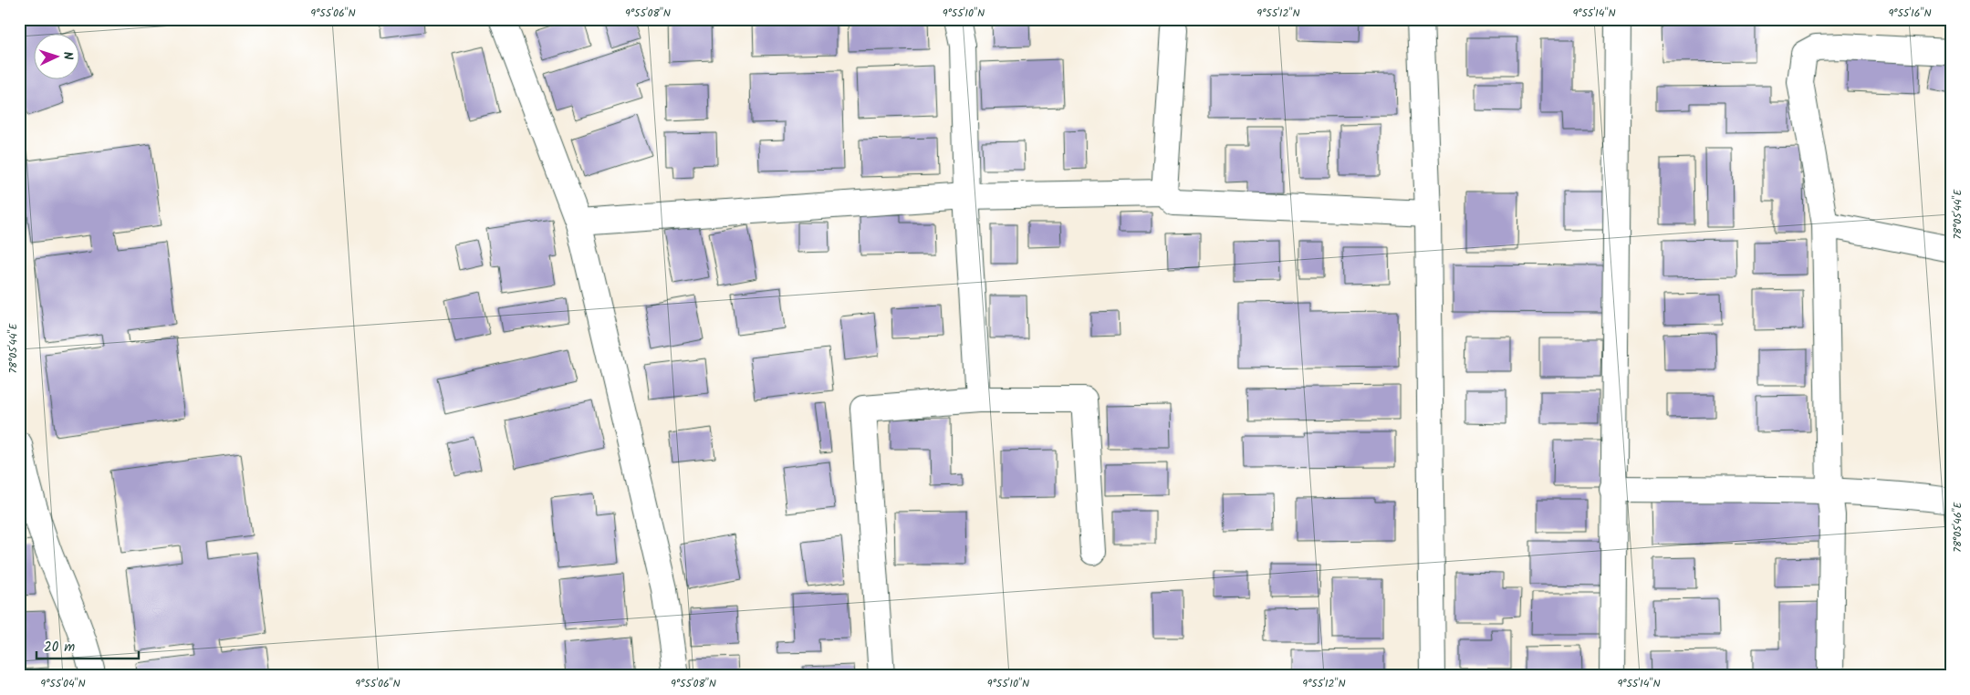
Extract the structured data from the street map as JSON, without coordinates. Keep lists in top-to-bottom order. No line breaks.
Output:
{"scale_bar":"20 m","north":"right","coordinates":["9°55'06\"N","9°55'08\"N","9°55'10\"N","9°55'12\"N","9°55'14\"N","9°55'16\"N","78°05'44\"E","78°05'46\"E","9°55'04\"N"]}
